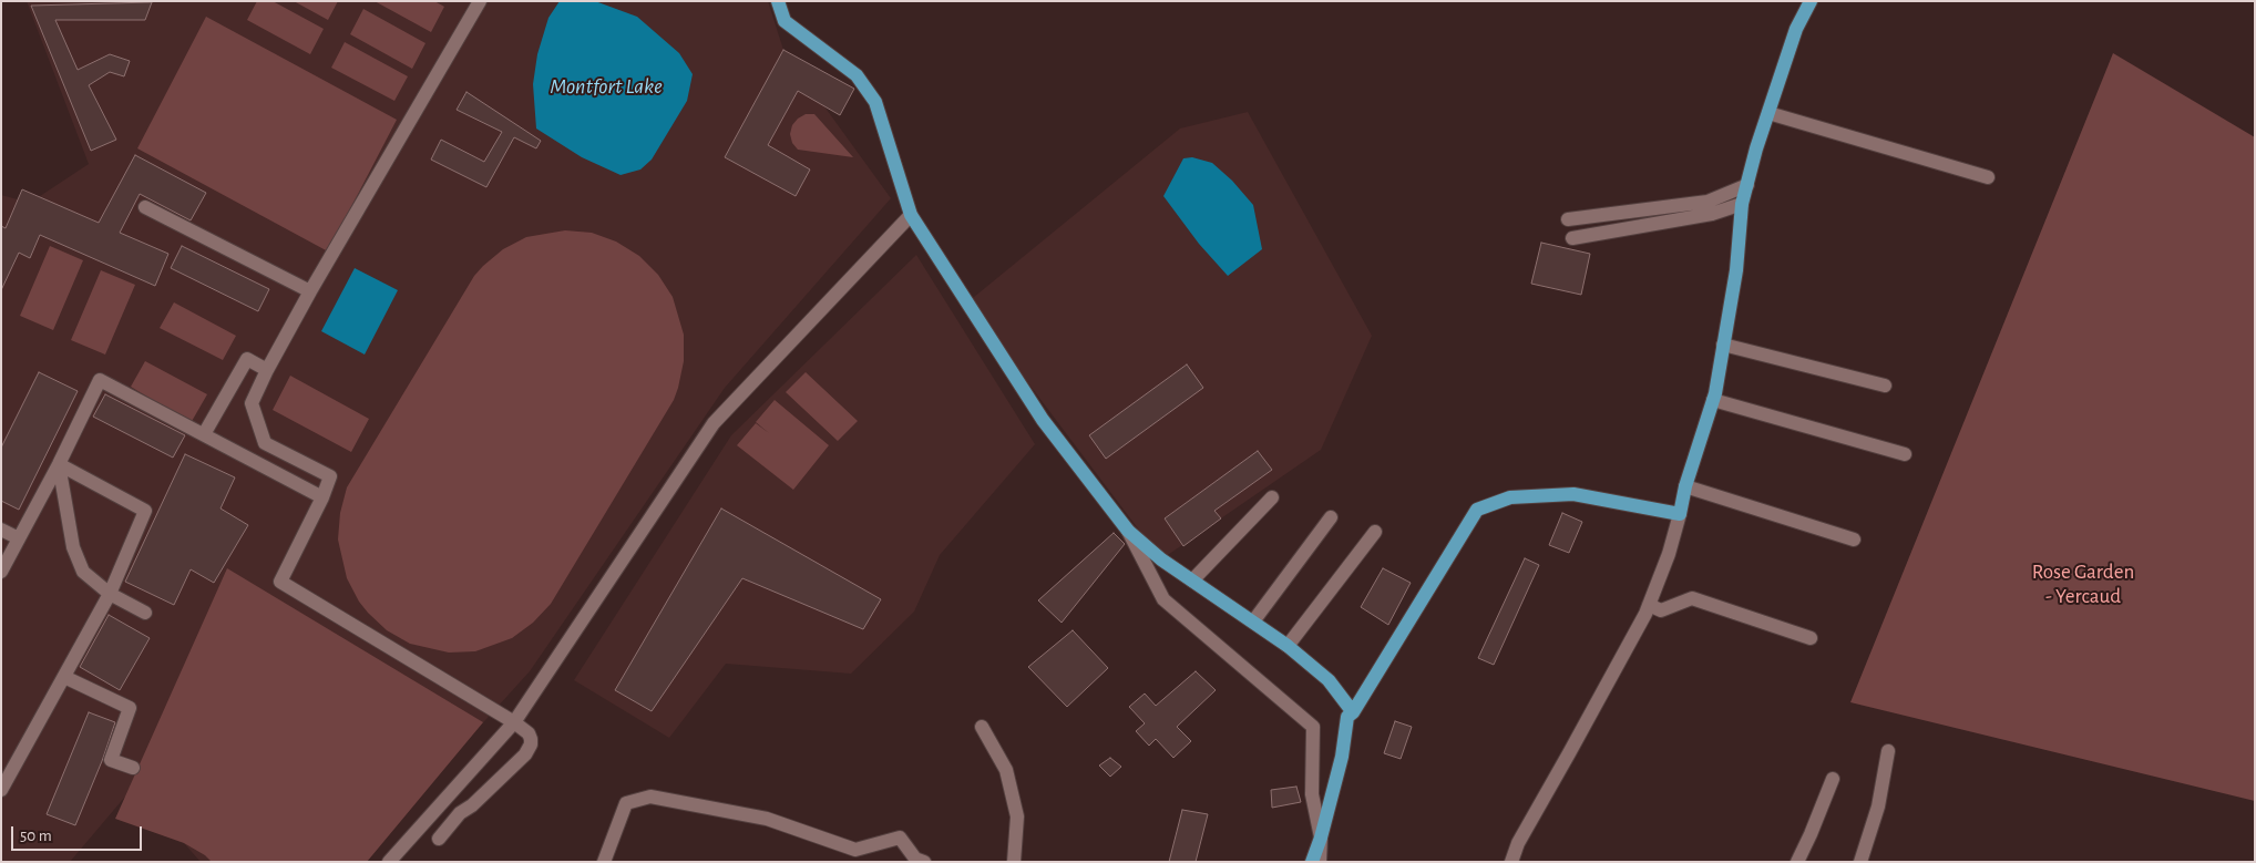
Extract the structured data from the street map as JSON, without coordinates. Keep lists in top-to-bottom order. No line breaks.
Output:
{"water":["Montfort Lake"],"parks":["Rose Garden - Yercaud"],"scale_bar":"50 m"}
